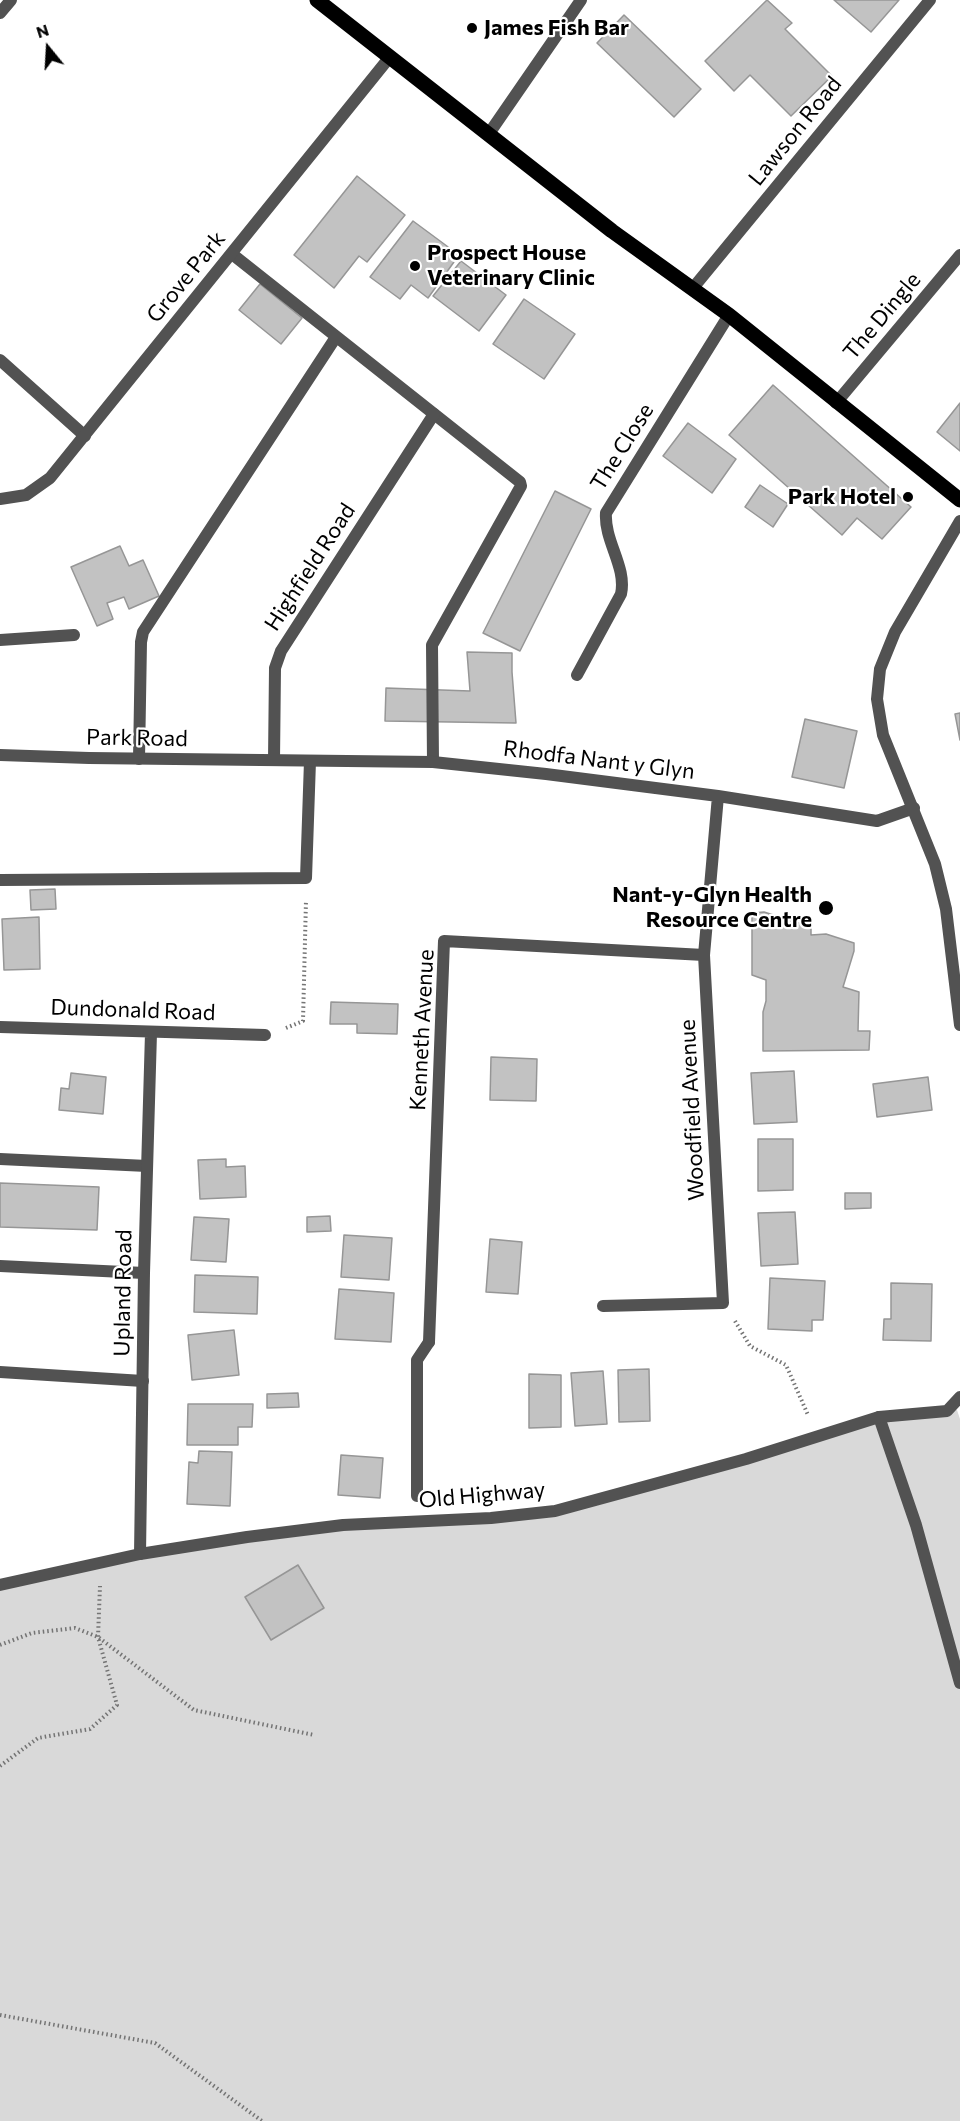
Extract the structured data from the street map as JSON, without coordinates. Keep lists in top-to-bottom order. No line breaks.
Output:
{"streets":{"street":["Lawson Road","Grove Park","The Dingle","The Close","Highfield Road","Park Road","Rhodfa Nant y Glyn","Dundonald Road","Kenneth Avenue","Woodfield Avenue","Upland Road","Old Highway"]},"crossings":[["Highfield Road","Park Road"],["Highfield Road","Rhodfa Nant y Glyn"],["Park Road","Rhodfa Nant y Glyn"],["Rhodfa Nant y Glyn","Woodfield Avenue"],["Dundonald Road","Upland Road"],["Kenneth Avenue","Woodfield Avenue"],["Upland Road","Old Highway"]],"places":["James Fish Bar","Prospect House Veterinary Clinic","Park Hotel","Nant-y-Glyn Health Resource Centre"],"north":"top"}
